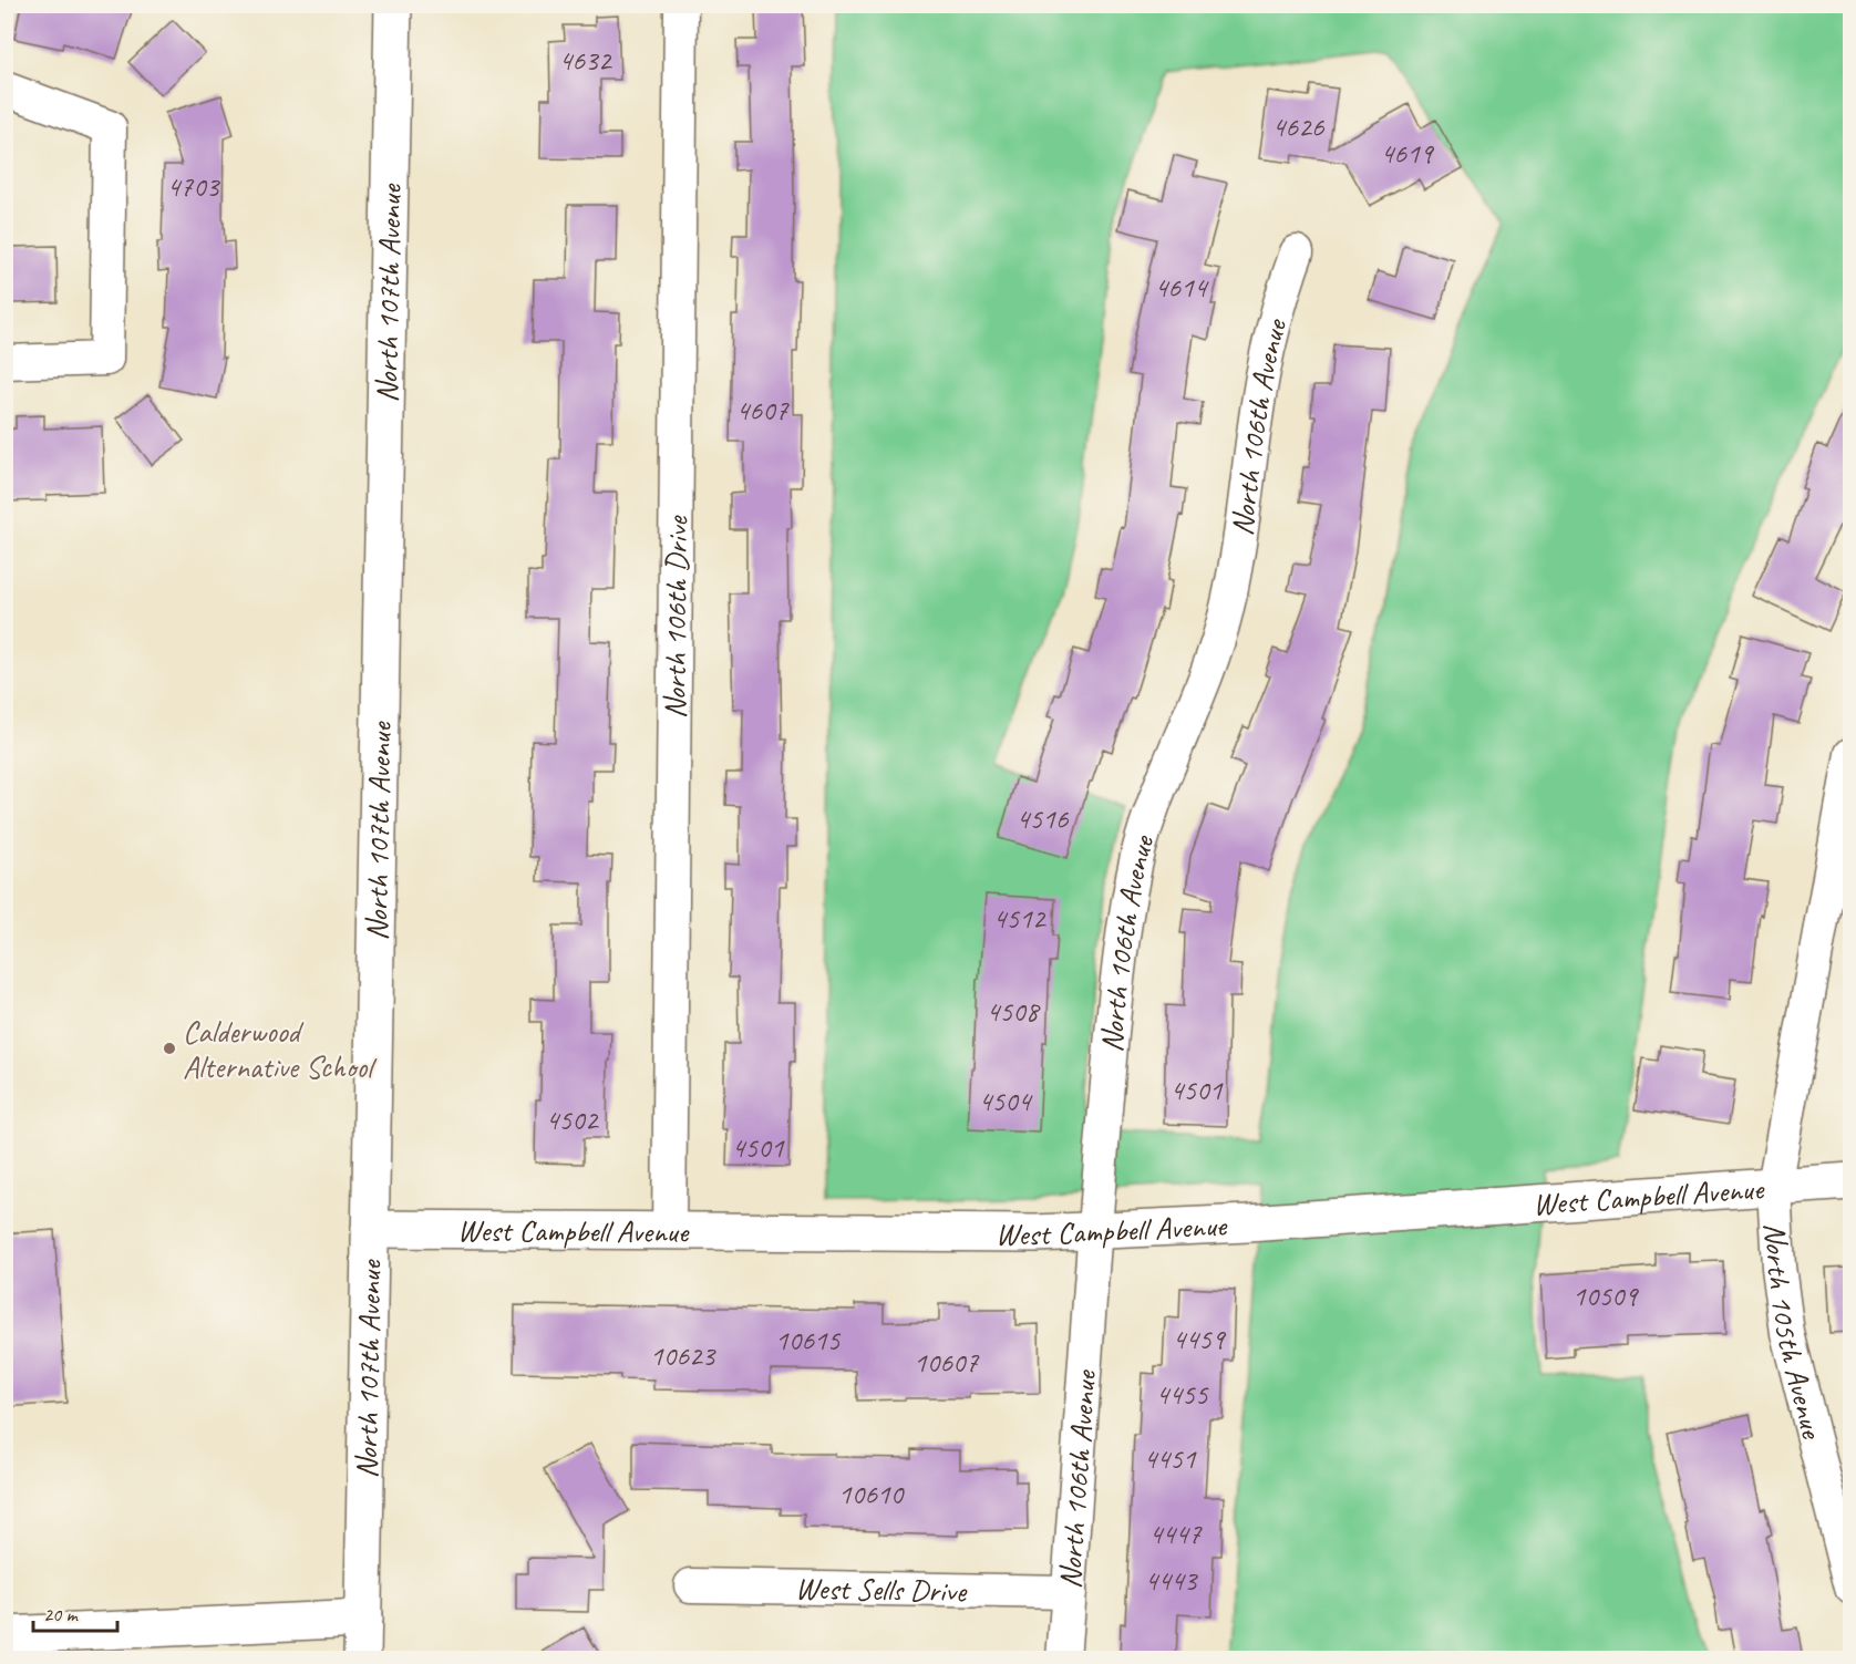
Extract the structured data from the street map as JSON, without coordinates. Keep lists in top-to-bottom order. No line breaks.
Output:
{"streets":{"street":["North 107th Avenue","North 106th Avenue","North 106th Drive","West Campbell Avenue","North 105th Avenue","West Sells Drive"]},"crossings":[["North 107th Avenue","West Campbell Avenue"],["North 106th Avenue","West Campbell Avenue"],["North 106th Avenue","West Sells Drive"],["North 106th Drive","West Campbell Avenue"],["West Campbell Avenue","North 105th Avenue"]],"places":["Calderwood Alternative School"],"house_numbers":["4632","4626","4619","4703","4614","4607","4516","4512","4508","4501","4504","4502","4501","10509","4459","10615","10623","10607","4455","4451","10610","4447","4443"],"scale_bar":"20 m"}
